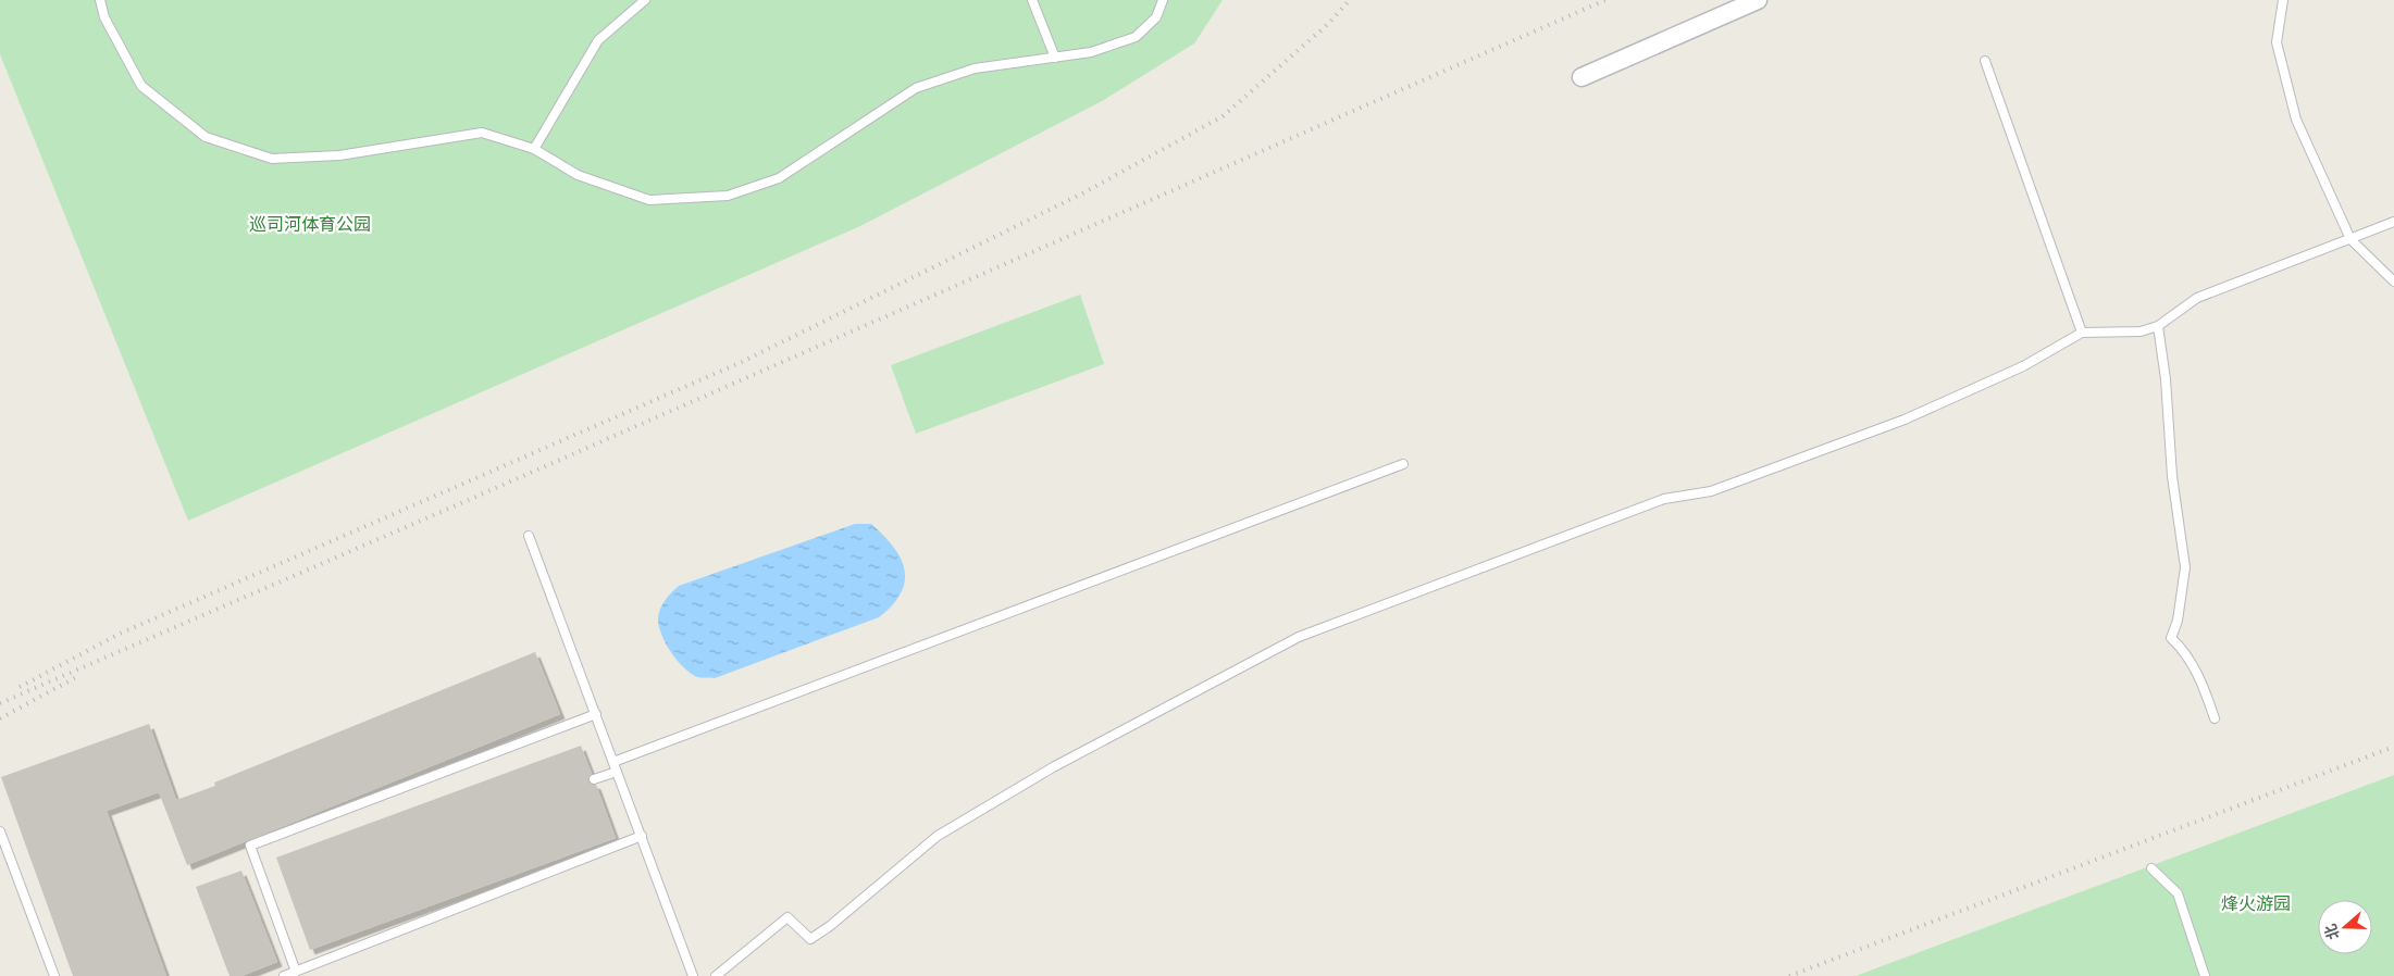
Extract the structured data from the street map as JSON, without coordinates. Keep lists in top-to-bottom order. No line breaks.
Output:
{"parks":["巡司河体育公园","烽火游园"],"north":"left"}
